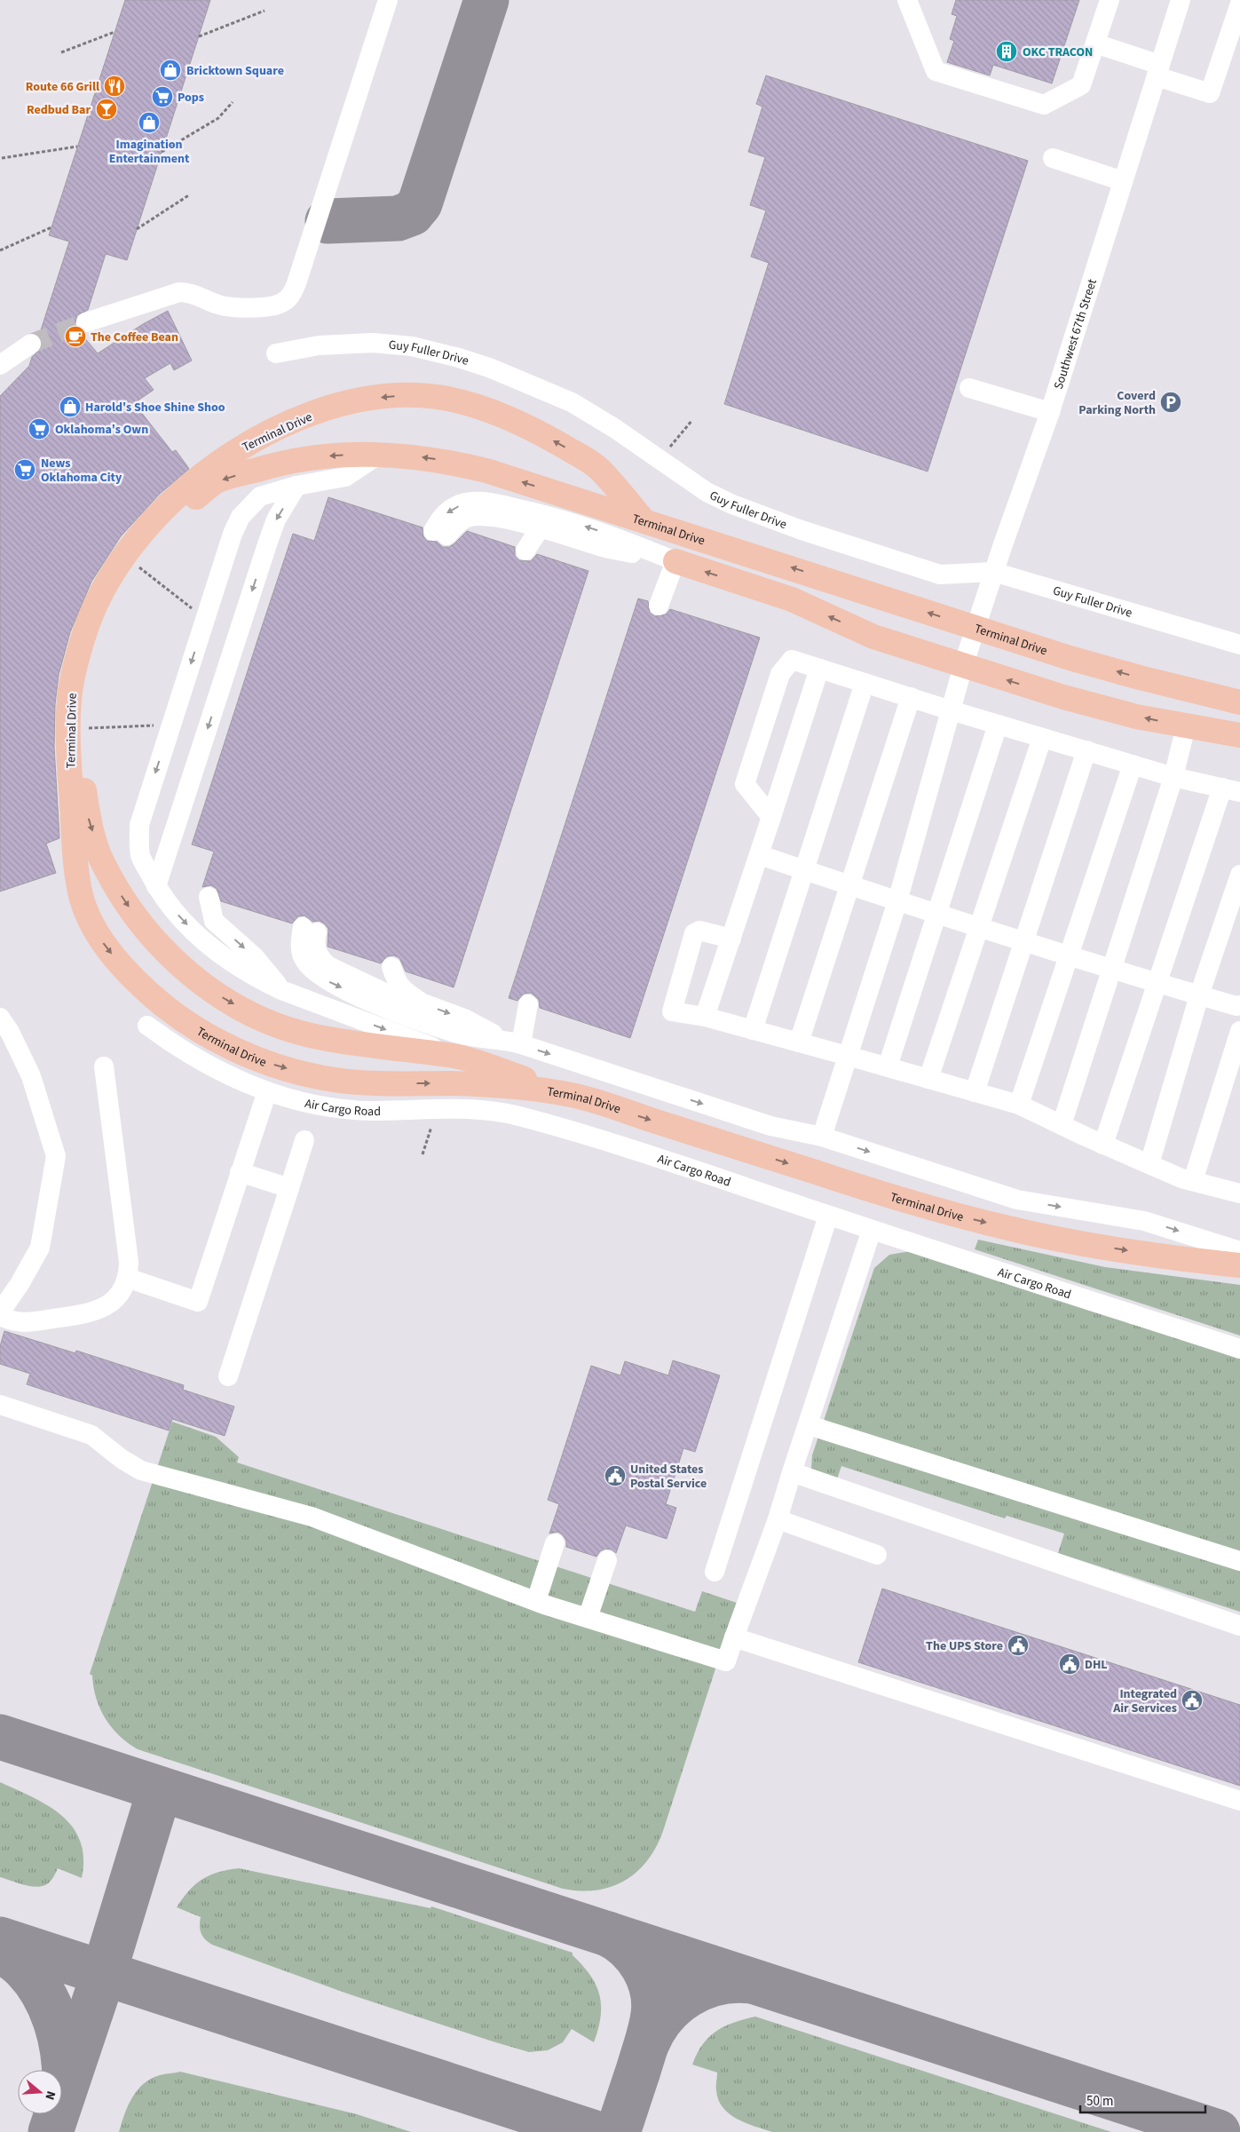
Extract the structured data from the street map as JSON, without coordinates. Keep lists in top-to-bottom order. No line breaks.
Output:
{"streets":{"main road":["Terminal Drive"],"street":["Southwest 67th Street","Guy Fuller Drive","Air Cargo Road"]},"crossings":[["Southwest 67th Street","Guy Fuller Drive"],["Southwest 67th Street","Terminal Drive"]],"places":{"building":["OKC TRACON"],"shop":["Bricktown Square","Imagination Entertainment","Harold's Shoe Shine Shoo"],"restaurant":["Route 66 Grill"],"supermarket":["Pops","Oklahoma's Own","News Oklahoma City"],"bar":["Redbud Bar"],"cafe":["The Coffee Bean"],"parking":["Coverd Parking North"],"public building":["United States Postal Service","The UPS Store","DHL","Integrated Air Services"]},"scale_bar":"50 m","north":"right"}
